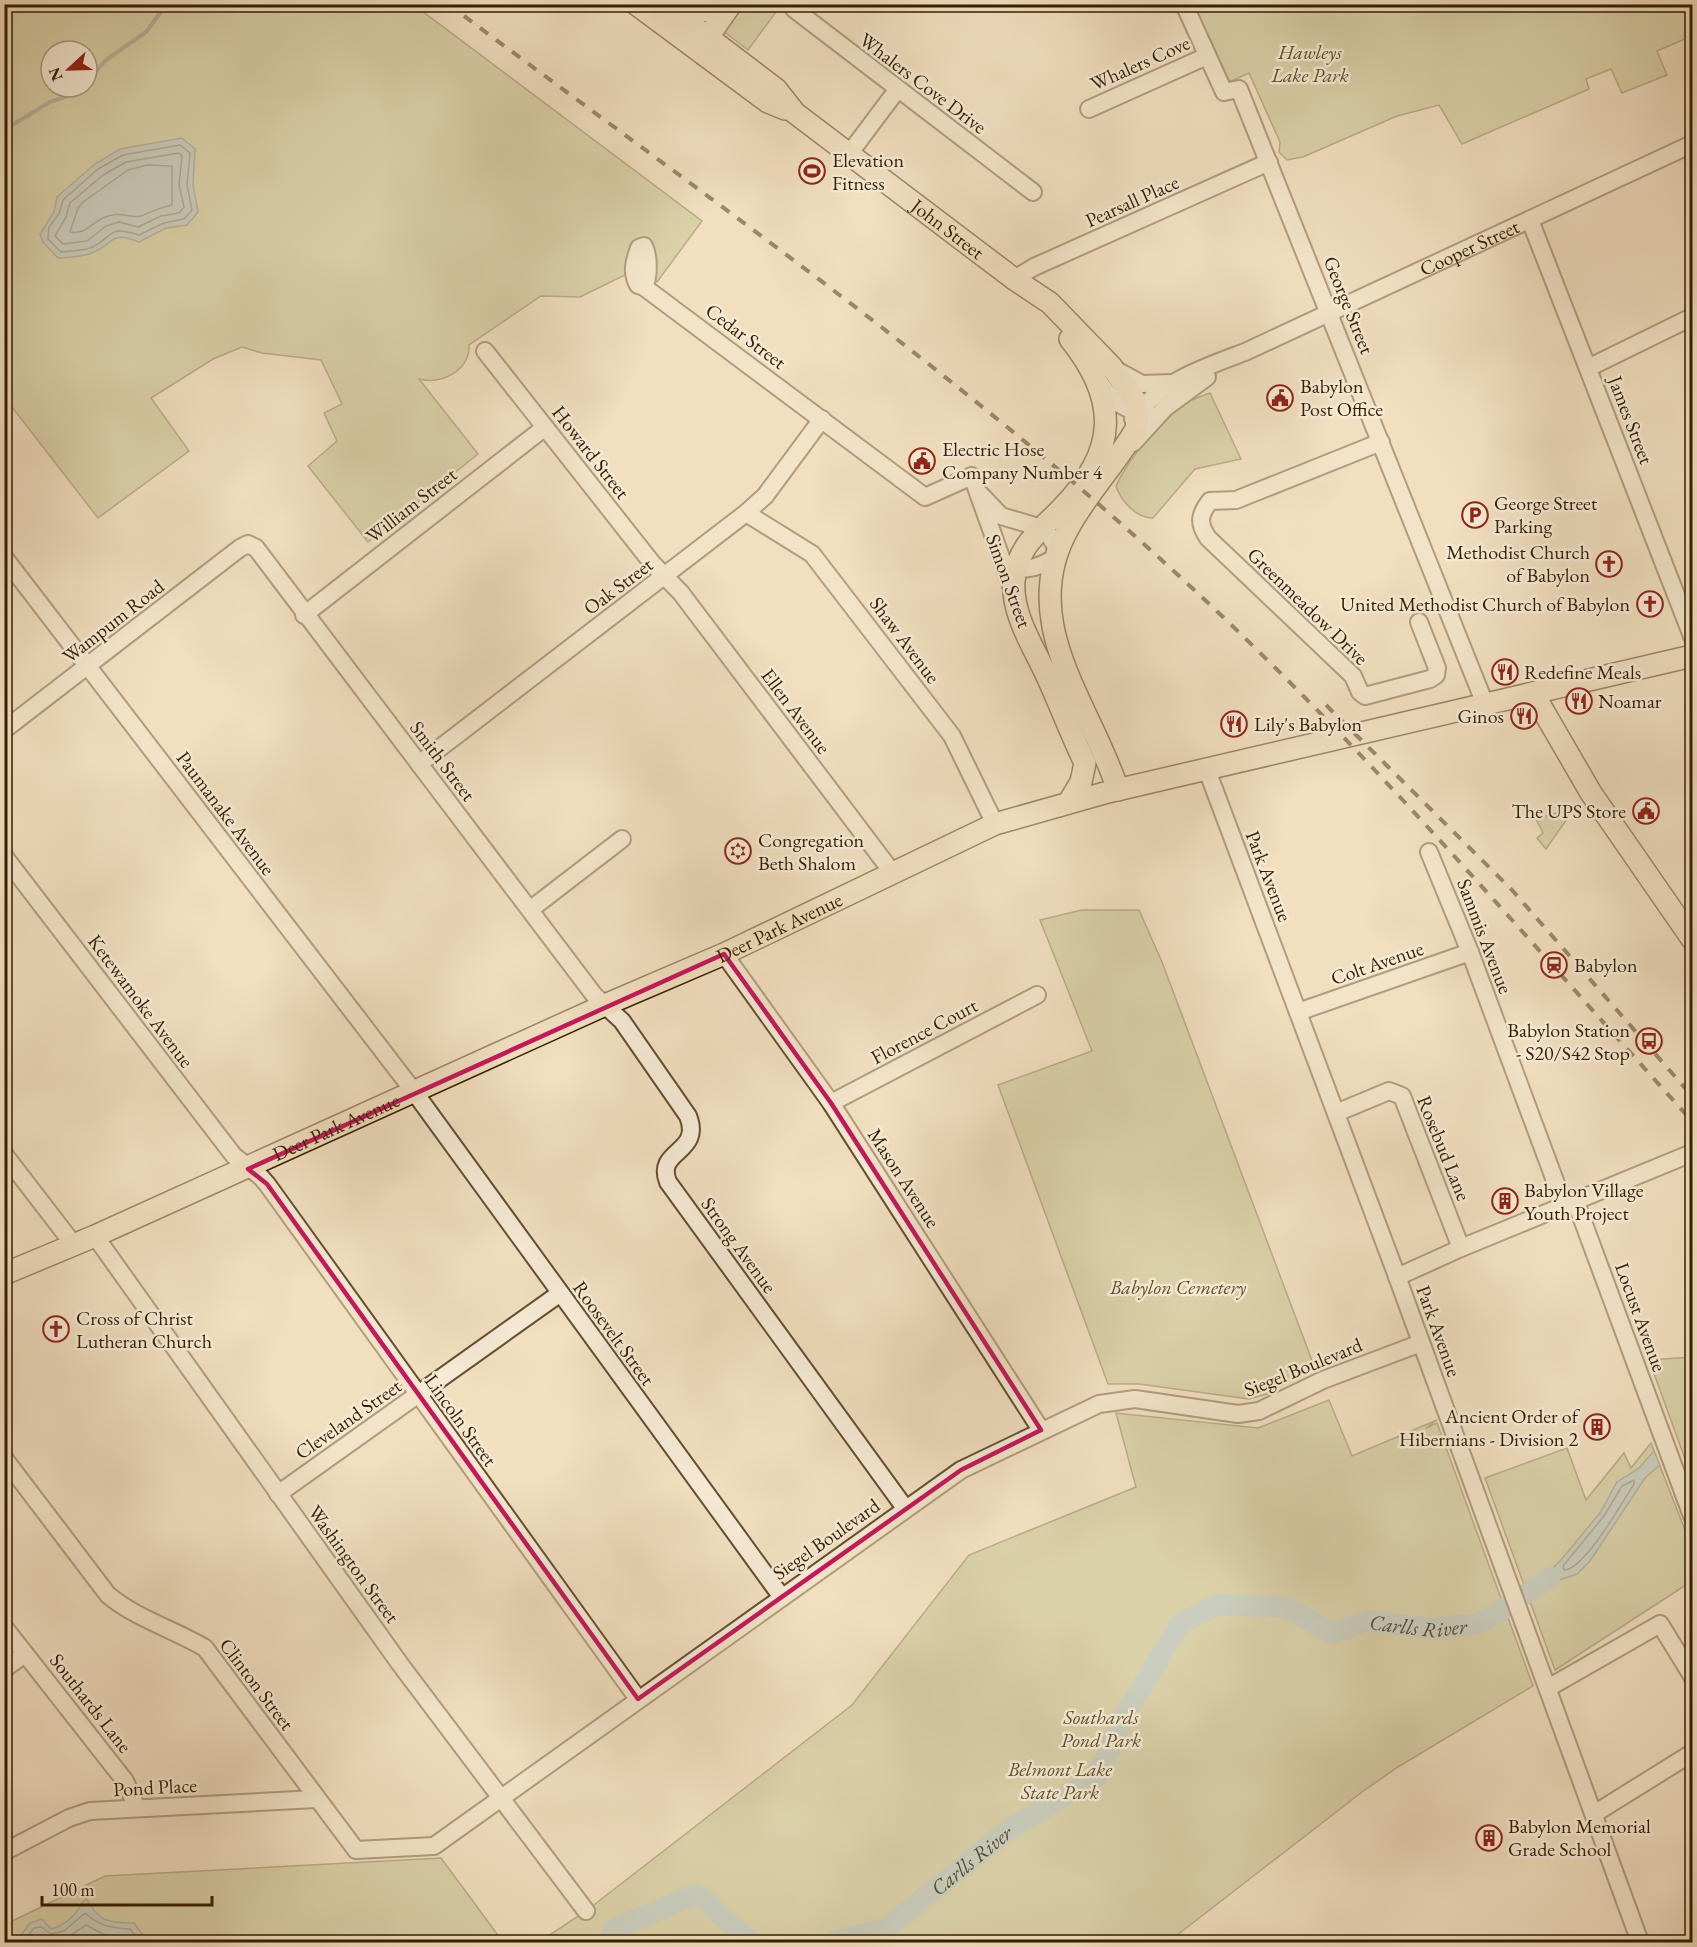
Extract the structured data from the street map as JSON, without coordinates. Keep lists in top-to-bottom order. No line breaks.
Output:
{"streets":{"main road":["John Street","Cooper Street","Simon Street","Deer Park Avenue"],"street":["Whalers Cove","Whalers Cove Drive","Pearsall Place","George Street","Cedar Street","James Street","Howard Street","William Street","Oak Street","Greenmeadow Drive","Wampum Road","Shaw Avenue","Ellen Avenue","Smith Street","Paumanake Avenue","Park Avenue","Sammis Avenue","Colt Avenue","Ketewamoke Avenue","Florence Court","Rosebud Lane","Mason Avenue","Strong Avenue","Locust Avenue","Roosevelt Street","Siegel Boulevard","Cleveland Street","Lincoln Street","Washington Street","Clinton Street","Southards Lane","Pond Place"]},"crossings":[["Whalers Cove","George Street"],["Pearsall Place","John Street"],["Pearsall Place","George Street"],["John Street","Cooper Street"],["Cooper Street","George Street"],["Cooper Street","James Street"],["Cooper Street","Simon Street"],["George Street","Greenmeadow Drive"],["George Street","Deer Park Avenue"],["Cedar Street","Simon Street"],["Cedar Street","Oak Street"],["Howard Street","William Street"],["Howard Street","Oak Street"],["Howard Street","Ellen Avenue"],["William Street","Smith Street"],["Simon Street","Oak Street"],["Simon Street","Deer Park Avenue"],["Oak Street","Shaw Avenue"],["Oak Street","Ellen Avenue"],["Oak Street","Smith Street"],["Wampum Road","Smith Street"],["Wampum Road","Paumanake Avenue"],["Shaw Avenue","Deer Park Avenue"],["Ellen Avenue","Deer Park Avenue"],["Smith Street","Deer Park Avenue"],["Smith Street","Strong Avenue"],["Paumanake Avenue","Deer Park Avenue"],["Paumanake Avenue","Roosevelt Street"],["Park Avenue","Deer Park Avenue"],["Park Avenue","Colt Avenue"],["Park Avenue","Rosebud Lane"],["Park Avenue","Siegel Boulevard"],["Deer Park Avenue","Ketewamoke Avenue"],["Deer Park Avenue","Mason Avenue"],["Deer Park Avenue","Strong Avenue"],["Deer Park Avenue","Roosevelt Street"],["Deer Park Avenue","Lincoln Street"],["Deer Park Avenue","Washington Street"],["Sammis Avenue","Colt Avenue"],["Sammis Avenue","Locust Avenue"],["Ketewamoke Avenue","Lincoln Street"],["Florence Court","Mason Avenue"],["Mason Avenue","Siegel Boulevard"],["Strong Avenue","Siegel Boulevard"],["Roosevelt Street","Siegel Boulevard"],["Roosevelt Street","Cleveland Street"],["Siegel Boulevard","Lincoln Street"],["Siegel Boulevard","Washington Street"],["Siegel Boulevard","Clinton Street"],["Siegel Boulevard","Pond Place"],["Cleveland Street","Lincoln Street"],["Cleveland Street","Washington Street"],["Clinton Street","Pond Place"],["Southards Lane","Pond Place"]],"water":["Carlls River"],"parks":["Hawleys Lake Park","Babylon Cemetery","Southards Pond Park","Belmont Lake State Park"],"places":{"sports":["Elevation Fitness"],"public building":["Babylon Post Office","Electric Hose Company Number 4","The UPS Store"],"parking":["George Street Parking"],"church":["Methodist Church of Babylon","United Methodist Church of Babylon","Cross of Christ Lutheran Church"],"restaurant":["Redefine Meals","Noamar","Ginos","Lily's Babylon"],"synagogue":["Congregation Beth Shalom"],"station":["Babylon"],"bus stop":["Babylon Station - S20/S42 Stop"],"building":["Babylon Village Youth Project","Ancient Order of Hibernians - Division 2","Babylon Memorial Grade School"]},"scale_bar":"100 m","north":"left"}
